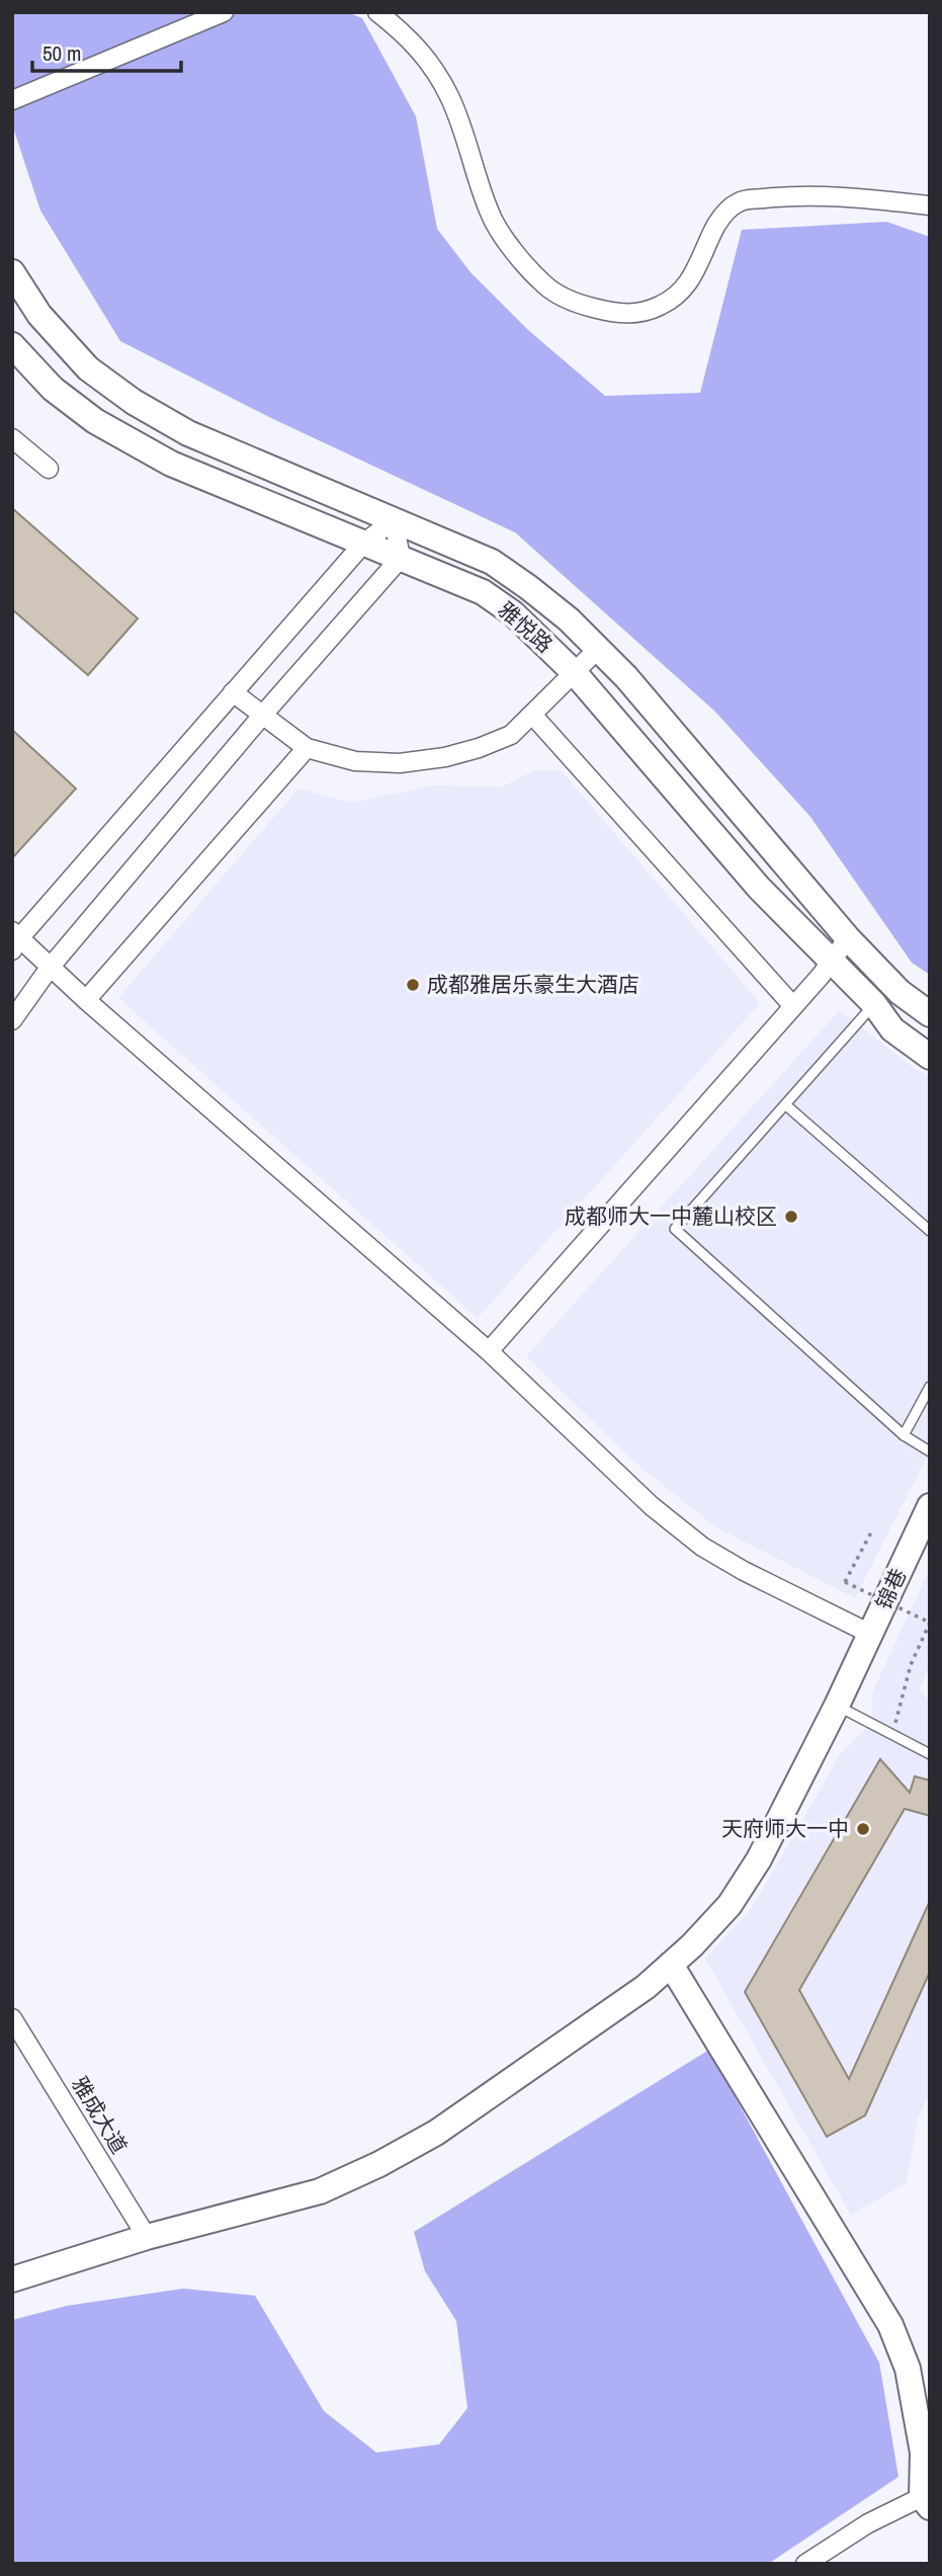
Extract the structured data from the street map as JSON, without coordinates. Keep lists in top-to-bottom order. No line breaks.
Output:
{"streets":{"street":["雅悦路","锦巷","雅成大道"]},"crossings":[["锦巷","雅成大道"]],"places":["成都雅居乐豪生大酒店","成都师大一中麓山校区","天府师大一中"],"scale_bar":"50 m"}
